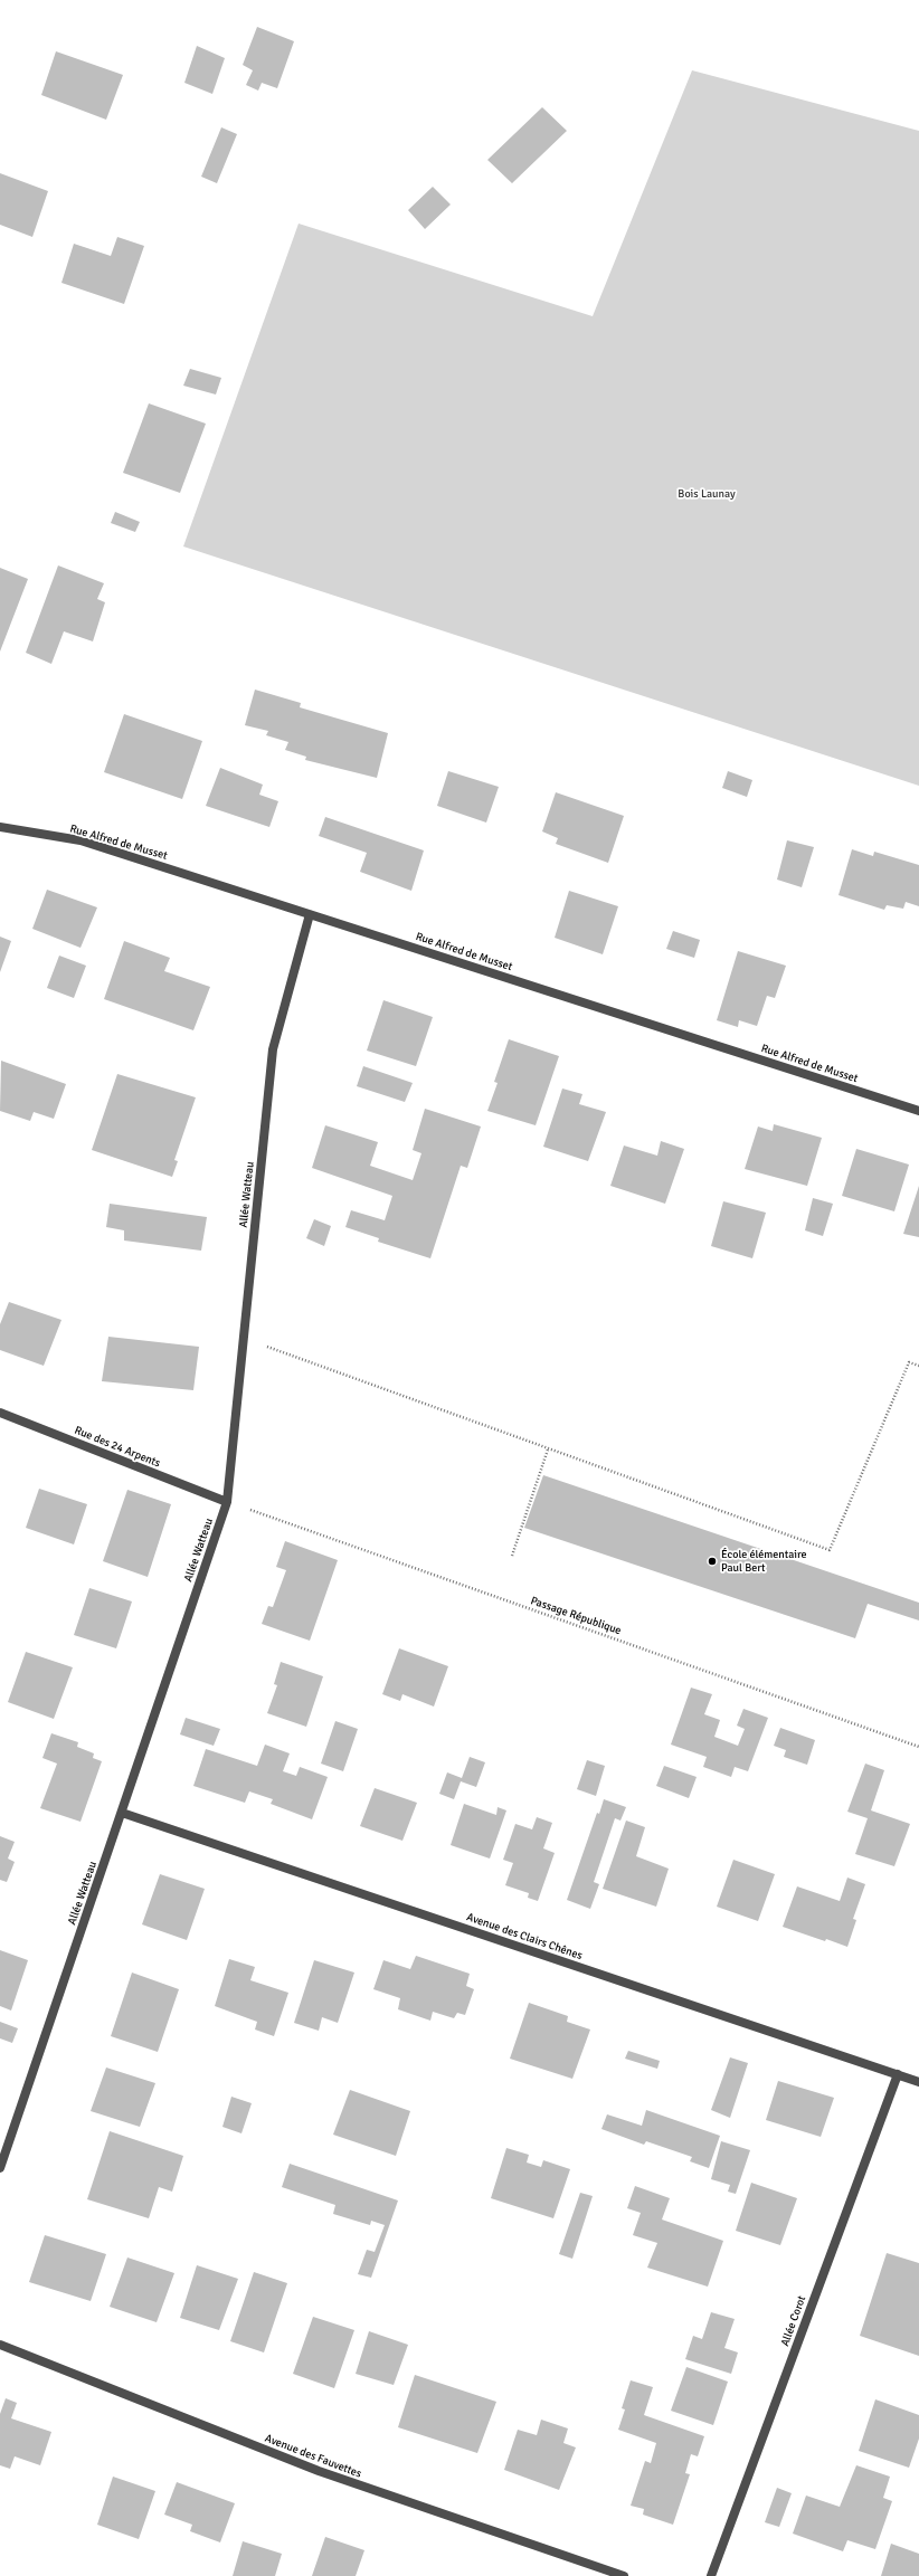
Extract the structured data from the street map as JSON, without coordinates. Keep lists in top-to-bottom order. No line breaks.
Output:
{"streets":{"street":["Rue Alfred de Musset","Allée Watteau","Rue des 24 Arpents","Avenue des Clairs Chênes","Allée Corot","Avenue des Fauvettes"],"path":["Passage République"]},"crossings":[["Rue Alfred de Musset","Allée Watteau"],["Allée Watteau","Rue des 24 Arpents"],["Allée Watteau","Passage République"],["Allée Watteau","Avenue des Clairs Chênes"],["Rue des 24 Arpents","Passage République"],["Avenue des Clairs Chênes","Allée Corot"]],"parks":["Bois Launay"],"places":["École élémentaire Paul Bert"]}
